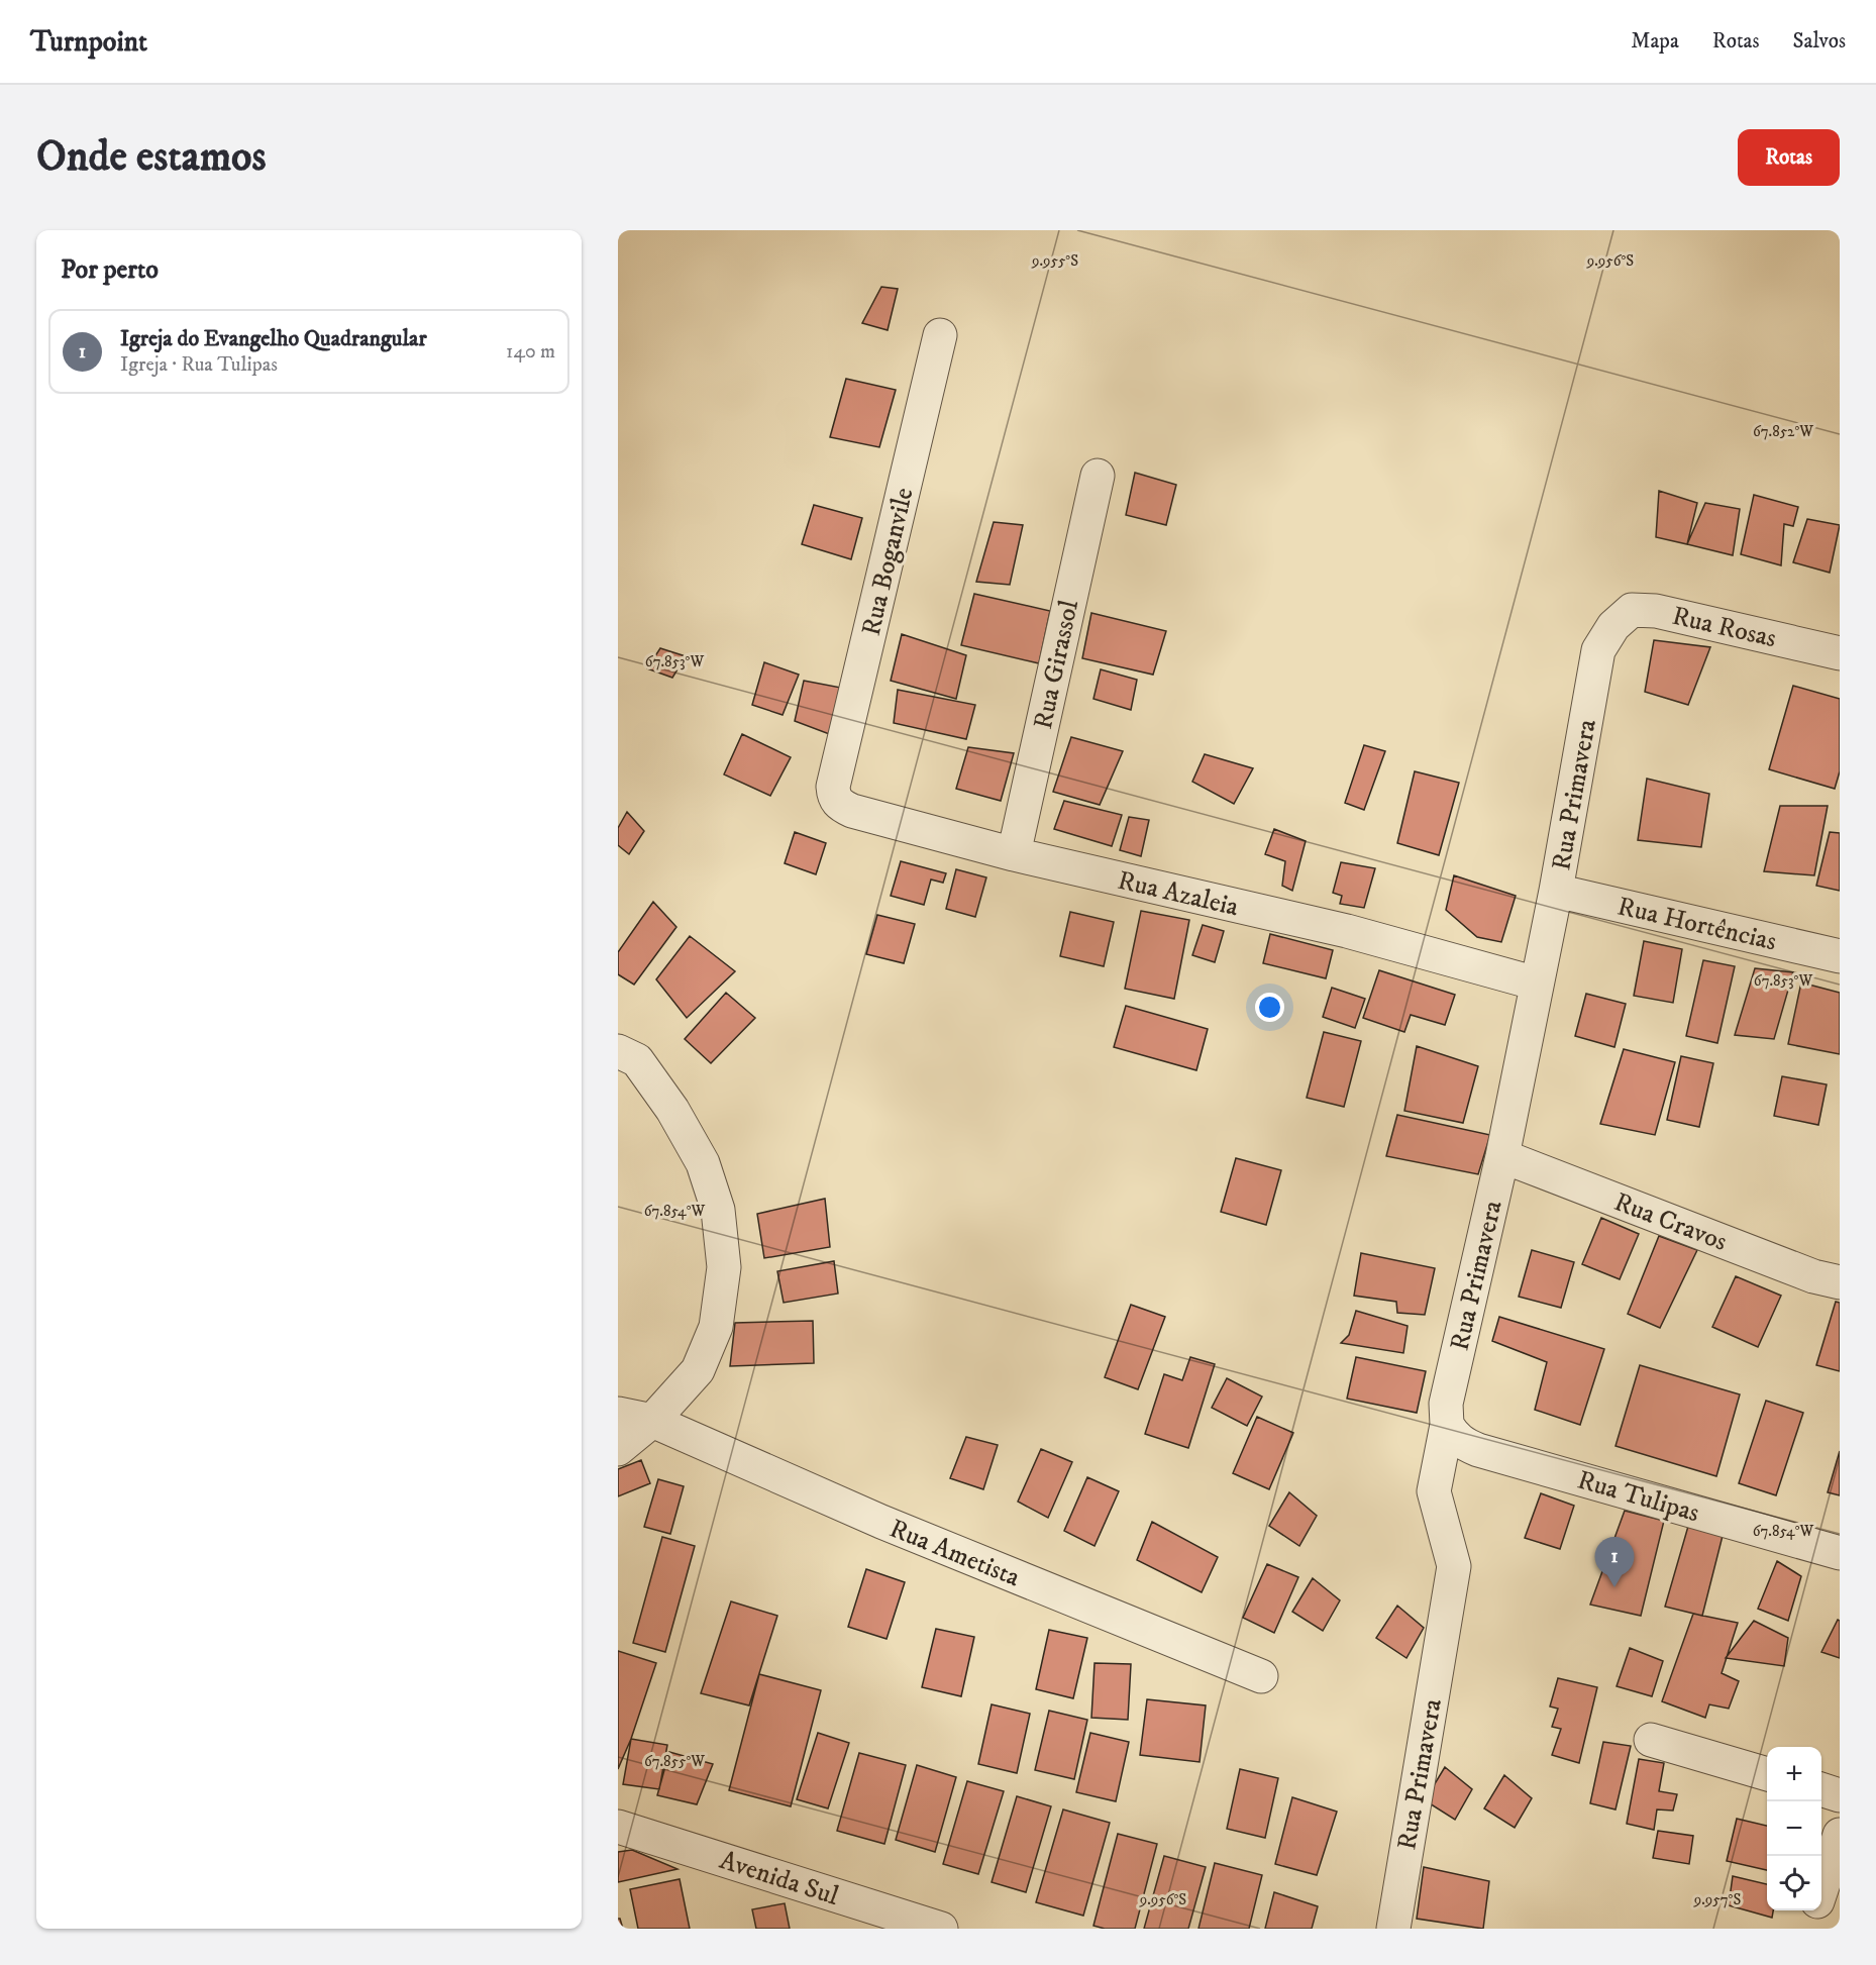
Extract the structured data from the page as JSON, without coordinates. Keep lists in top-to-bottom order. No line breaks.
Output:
{"streets":{"street":["Rua Boganvile","Rua Rosas","Rua Girassol","Rua Primavera","Rua Azaleia","Rua Hortências","Rua Cravos","Rua Tulipas","Rua Ametista","Avenida Sul"]},"crossings":[["Rua Boganvile","Rua Azaleia"],["Rua Rosas","Rua Primavera"],["Rua Girassol","Rua Azaleia"],["Rua Primavera","Rua Azaleia"],["Rua Primavera","Rua Hortências"],["Rua Primavera","Rua Cravos"],["Rua Primavera","Rua Tulipas"]],"page":{"header":"Turnpoint","nav":["Mapa","Rotas","Salvos"],"buttons":"Rotas","title":"Onde estamos","heading":"Por perto","list":[{"mark":"1","name":"Igreja do Evangelho Quadrangular","note":"Igreja · Rua Tulipas","value":"140 m"}],"pins":"1","map_buttons":["+","−"]},"coordinates":["9.956°S","9.955°S","67.852°W","67.853°W","67.854°W","67.855°W","9.957°S"]}
